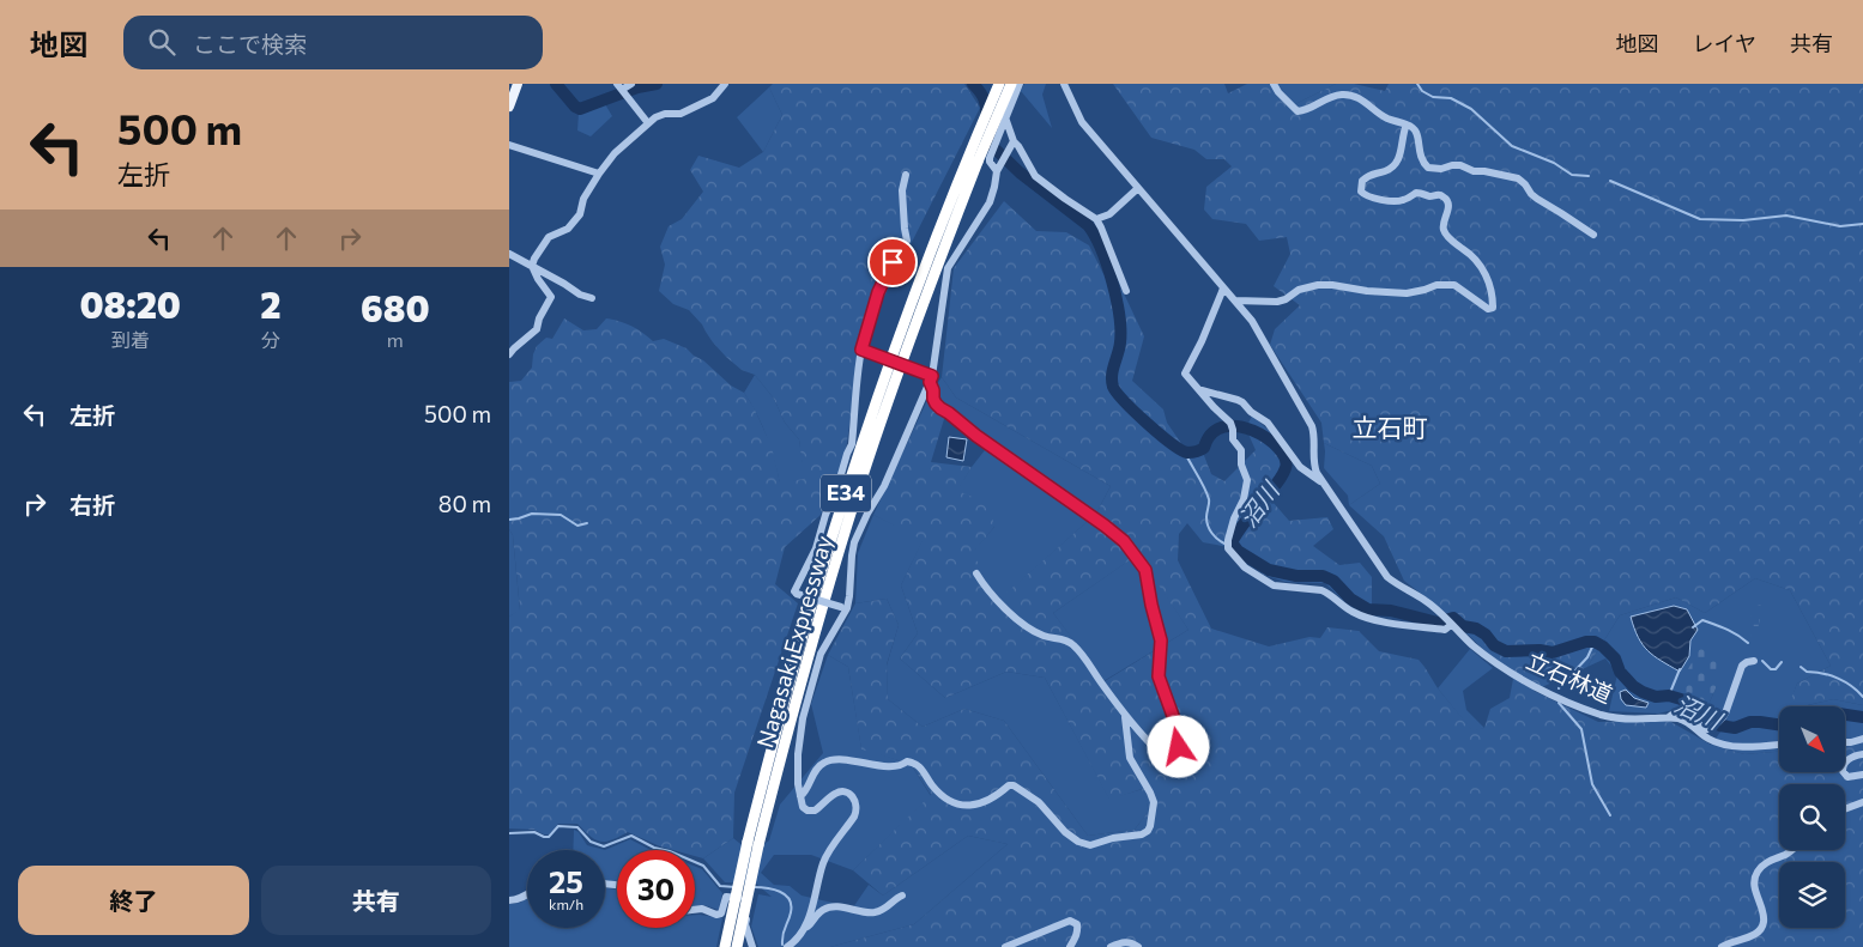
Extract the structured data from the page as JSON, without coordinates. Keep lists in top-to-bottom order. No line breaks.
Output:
{"streets":{"highway":["E34","Nagasaki Expressway"],"street":["立石林道"]},"districts":["立石町"],"water":["沼川"],"north":"bottom right","page":{"header":"地図","search":"ここで検索","nav":["地図","レイヤ","共有"],"turn":["500 m","左折"],"eta":["08:20","到着","2","分","680","m"],"list":[{"name":"左折","value":"500 m"},{"name":"右折","value":"80 m"}],"speed":"25 km/h","limit":"30","buttons":["終了","共有"]}}
